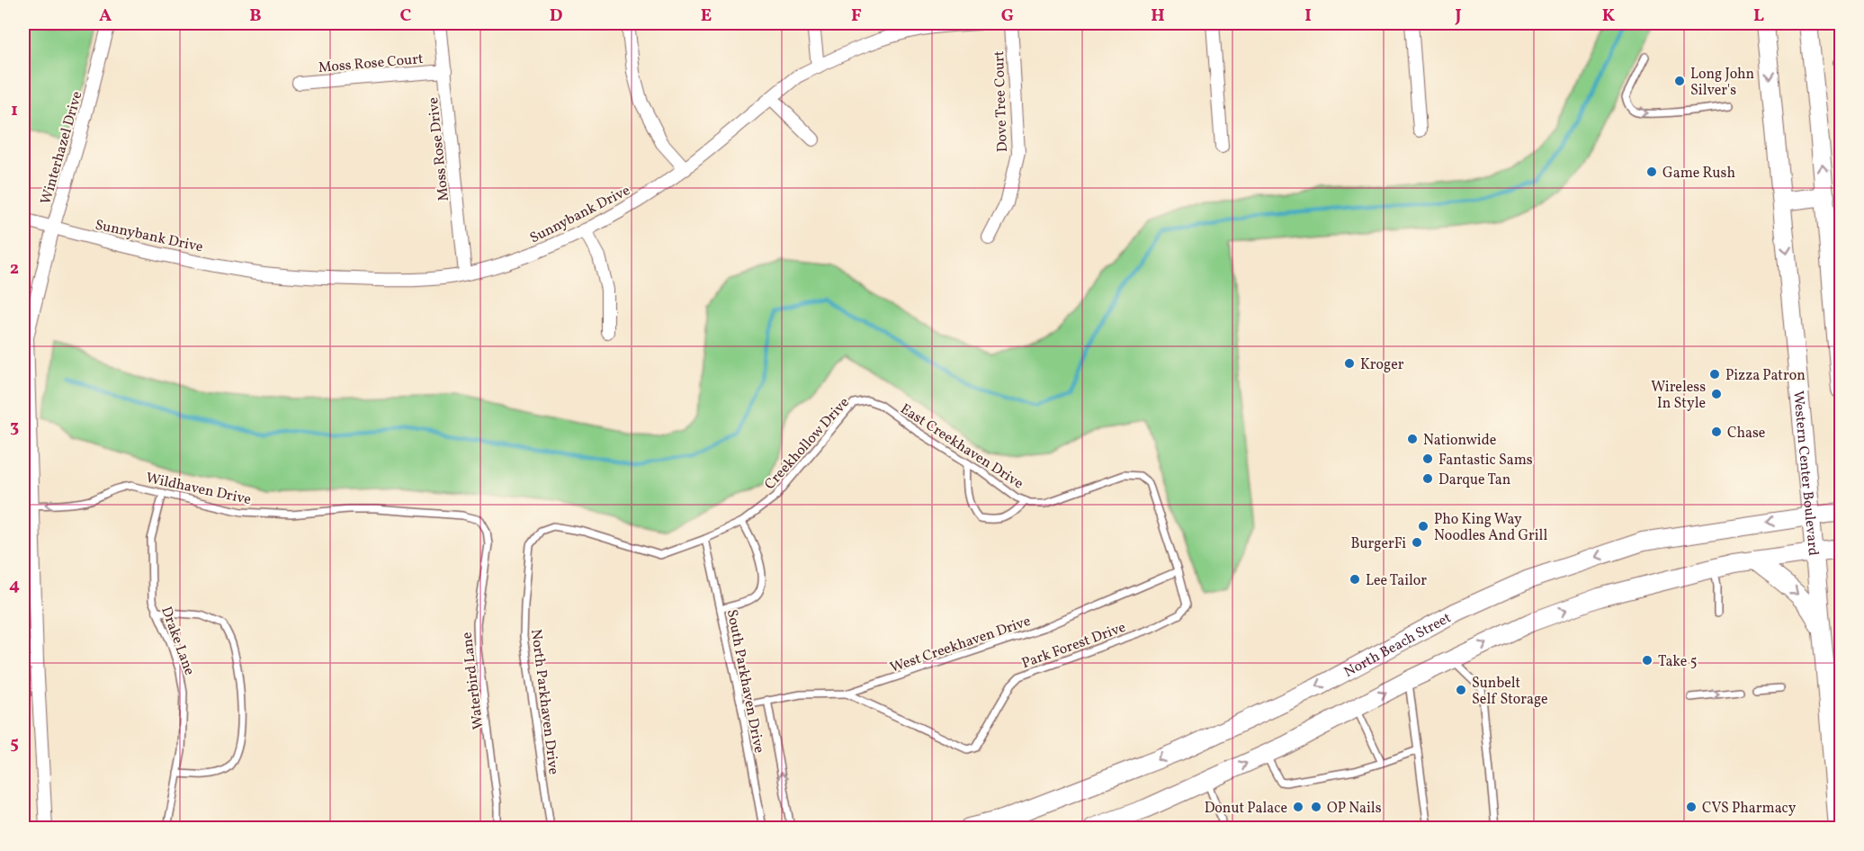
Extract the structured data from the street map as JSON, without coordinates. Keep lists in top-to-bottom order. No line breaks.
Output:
{"streets":{"main road":["Western Center Boulevard","North Beach Street"],"street":["Moss Rose Court","Dove Tree Court","Winterhazel Drive","Moss Rose Drive","Sunnybank Drive"],"lane":["Creekhollow Drive","East Creekhaven Drive","Wildhaven Drive","Drake Lane","West Creekhaven Drive","Park Forest Drive","Waterbird Lane","South Parkhaven Drive","North Parkhaven Drive"]},"crossings":[["Moss Rose Court","Moss Rose Drive"],["Winterhazel Drive","Sunnybank Drive"],["Winterhazel Drive","Wildhaven Drive"],["Moss Rose Drive","Sunnybank Drive"],["Creekhollow Drive","East Creekhaven Drive"],["Creekhollow Drive","South Parkhaven Drive"],["Creekhollow Drive","North Parkhaven Drive"],["East Creekhaven Drive","West Creekhaven Drive"],["East Creekhaven Drive","Park Forest Drive"],["Western Center Boulevard","North Beach Street"],["Wildhaven Drive","Drake Lane"],["Wildhaven Drive","Waterbird Lane"],["West Creekhaven Drive","Park Forest Drive"],["West Creekhaven Drive","South Parkhaven Drive"]],"places":["Long John Silver's","Game Rush","Kroger","Pizza Patron","Wireless In Style","Chase","Nationwide","Fantastic Sams","Darque Tan","Pho King Way Noodles And Grill","BurgerFi","Lee Tailor","Take 5","Sunbelt Self Storage","Donut Palace","OP Nails","CVS Pharmacy"],"grid":{"columns":["A","B","C","D","E","F","G","H","I","J","K","L"],"rows":["1","2","3","4","5"]}}
